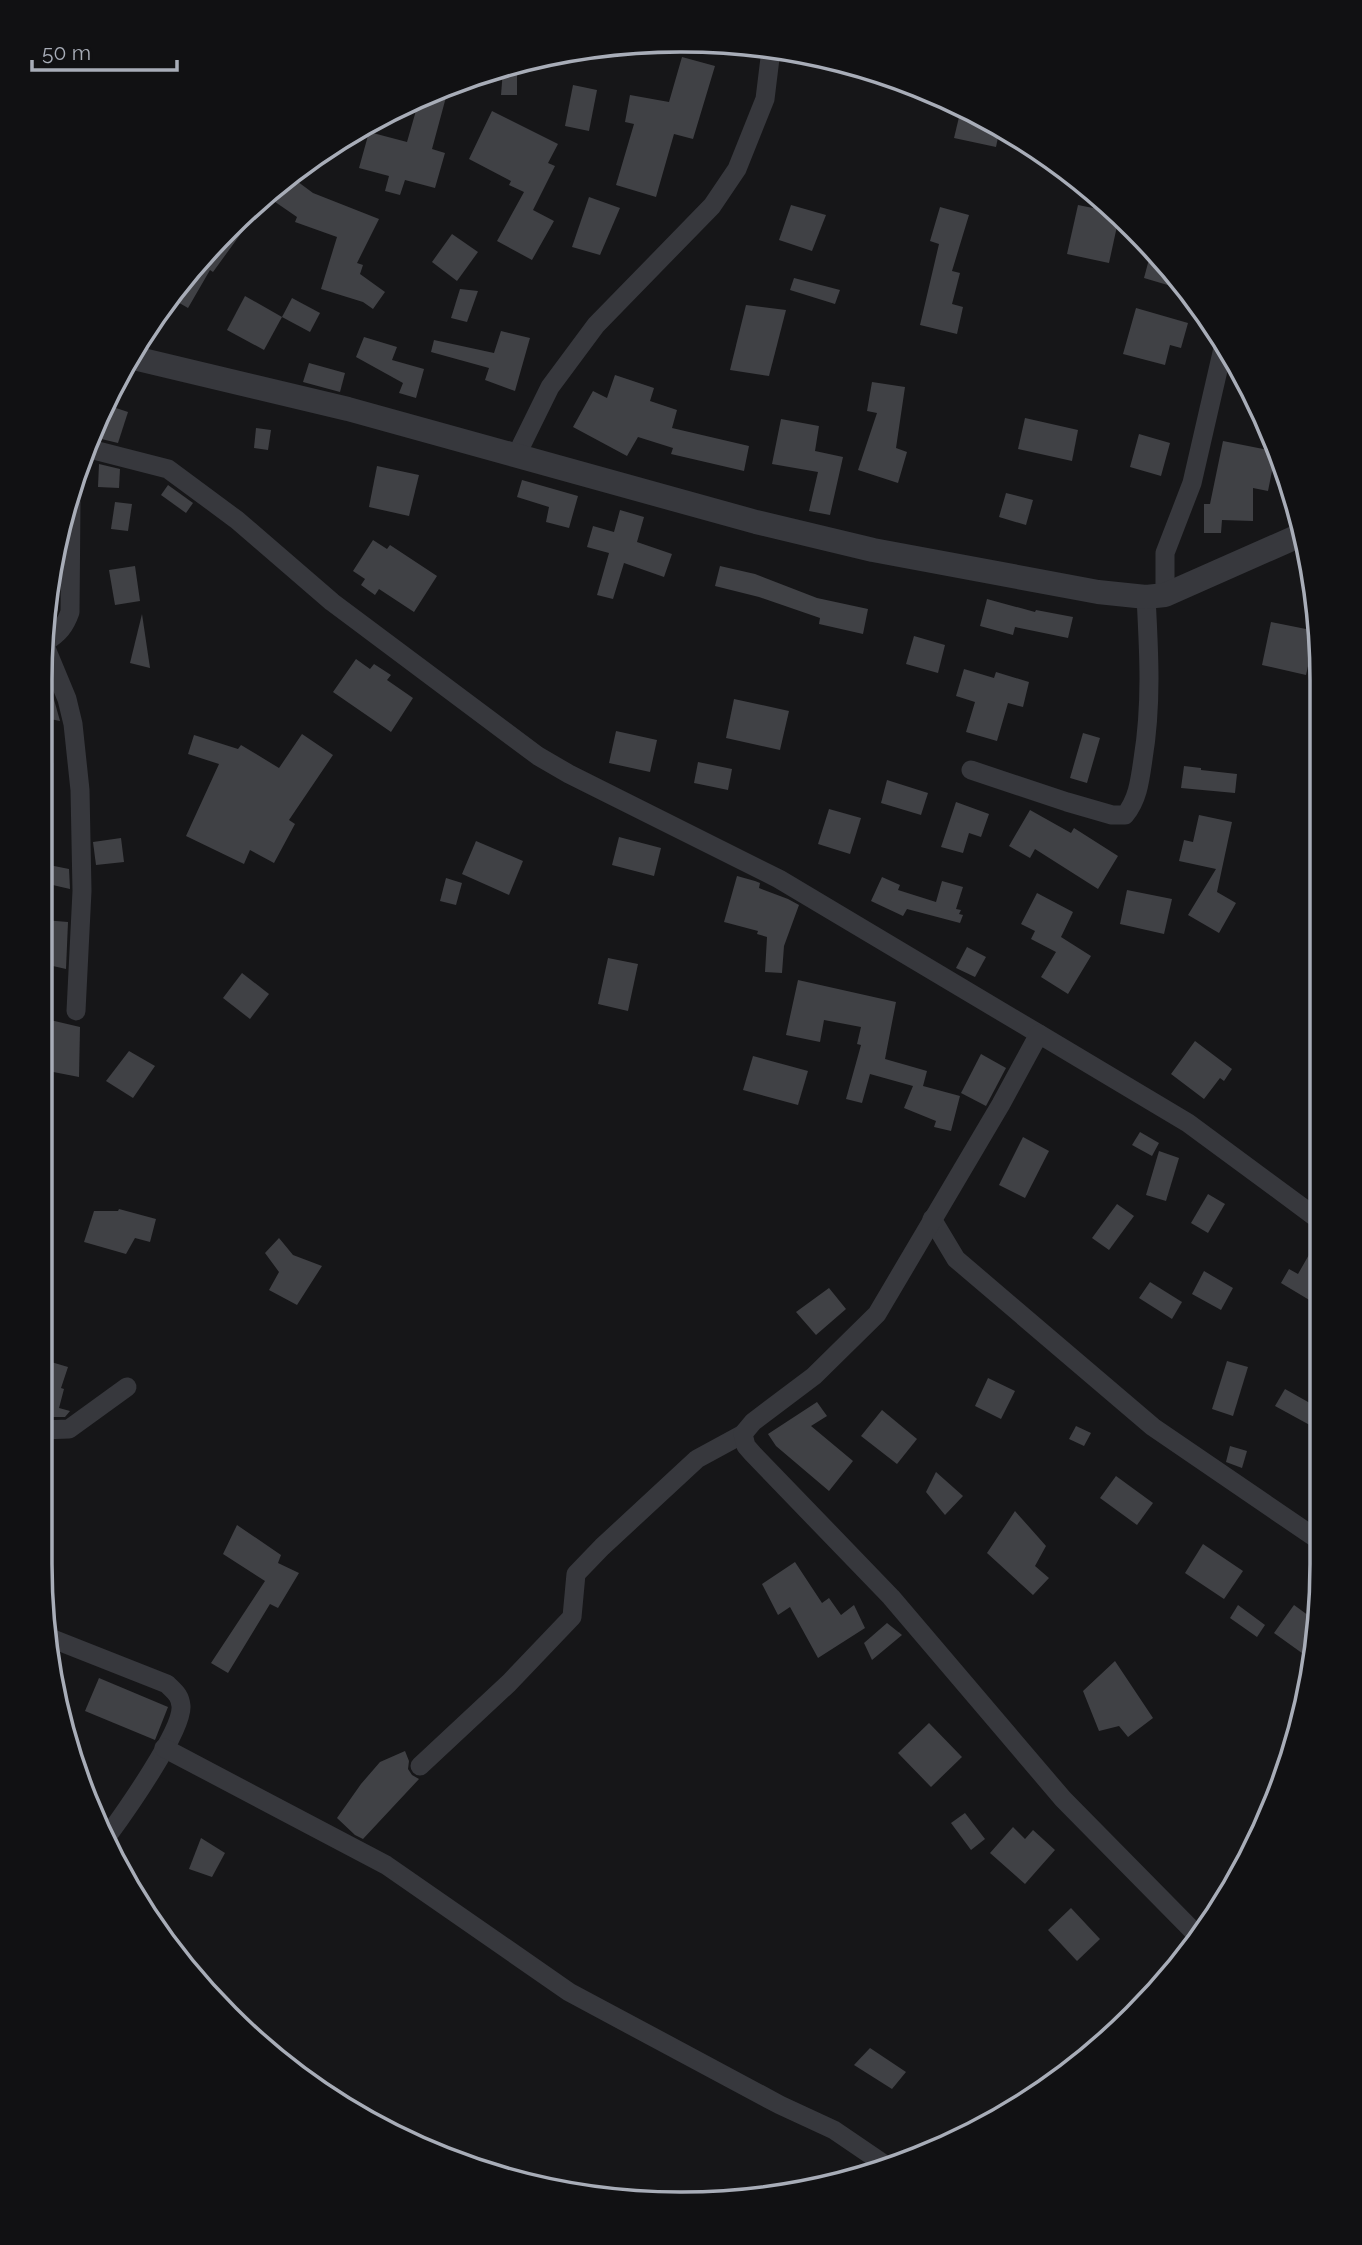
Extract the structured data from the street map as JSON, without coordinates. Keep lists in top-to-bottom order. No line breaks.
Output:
{"scale_bar":"50 m"}
